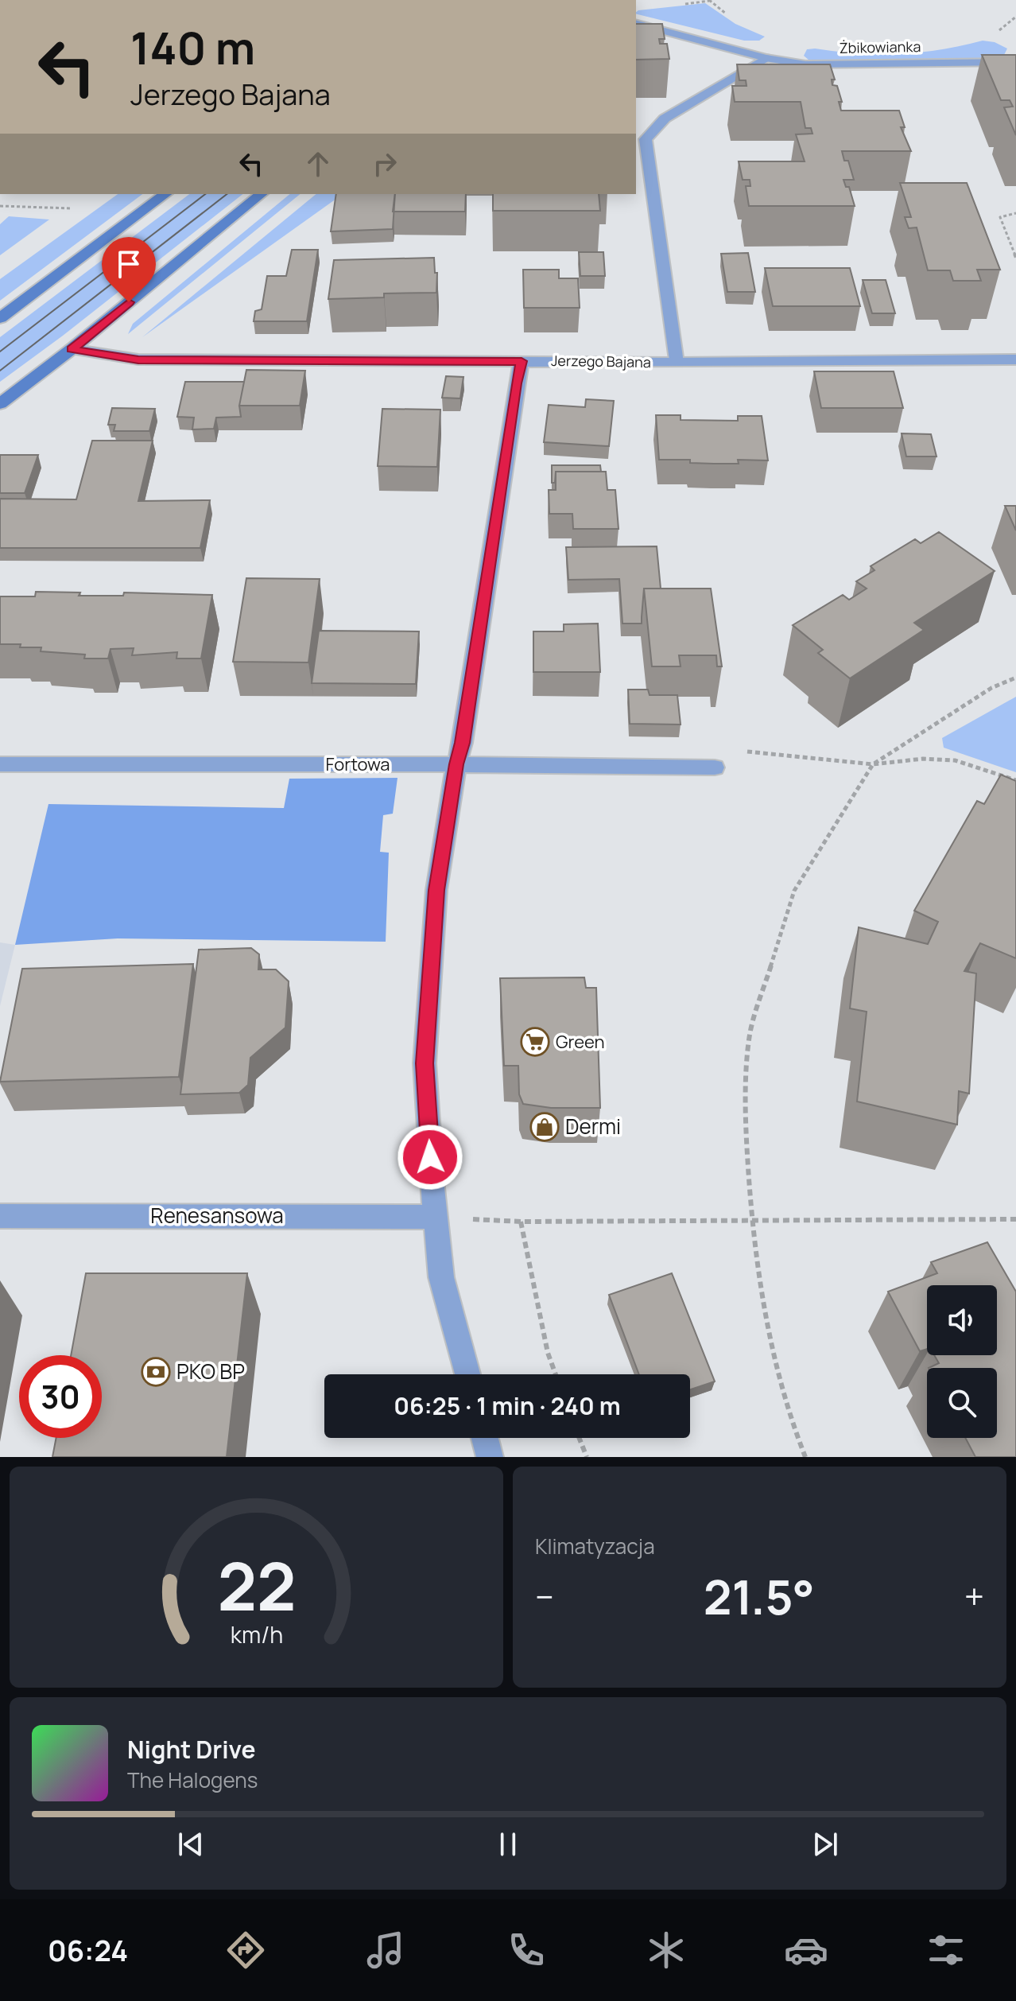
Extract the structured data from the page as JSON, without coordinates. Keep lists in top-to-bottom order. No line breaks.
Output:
{"streets":{"street":["Żbikowianka","Jerzego Bajana","Fortowa","Renesansowa"]},"places":{"supermarket":["Green"],"shop":["Dermi"],"bank":["PKO BP"]},"page":{"turn":["140 m","Jerzego Bajana"],"limit":"30","trip":"06:25 · 1 min · 240 m","tile":"Klimatyzacja","heat":["−","21.5°","+"],"song":["Night Drive","The Halogens"],"tabs":"06:24","gauge":["22","km/h"]}}
